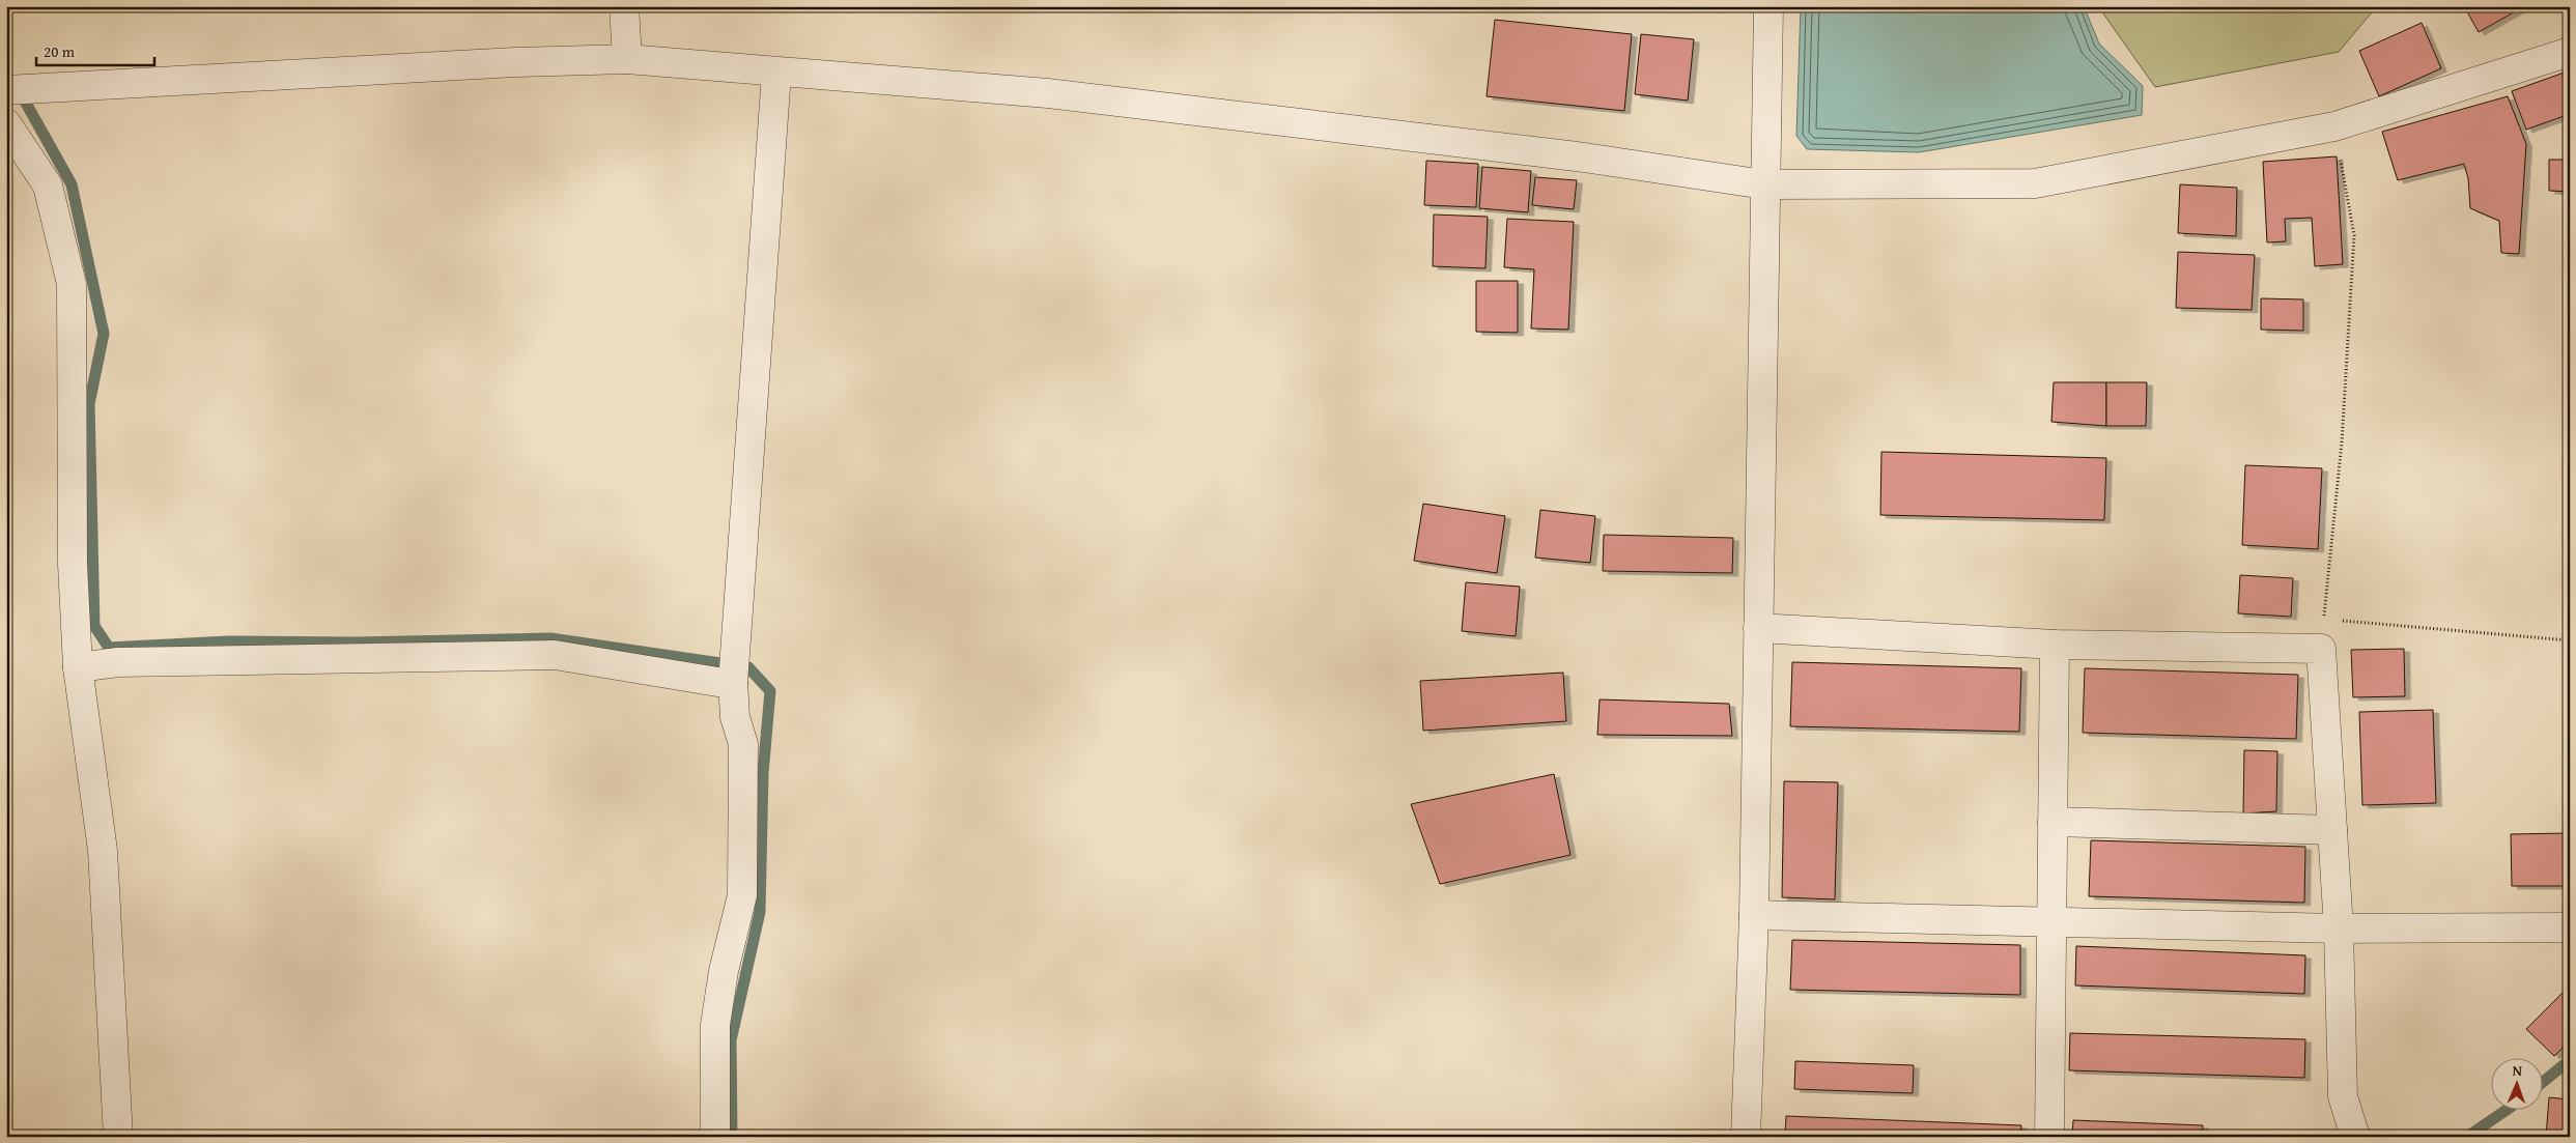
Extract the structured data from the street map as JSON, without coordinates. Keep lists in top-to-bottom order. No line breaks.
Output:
{"scale_bar":"20 m","north":"top"}
